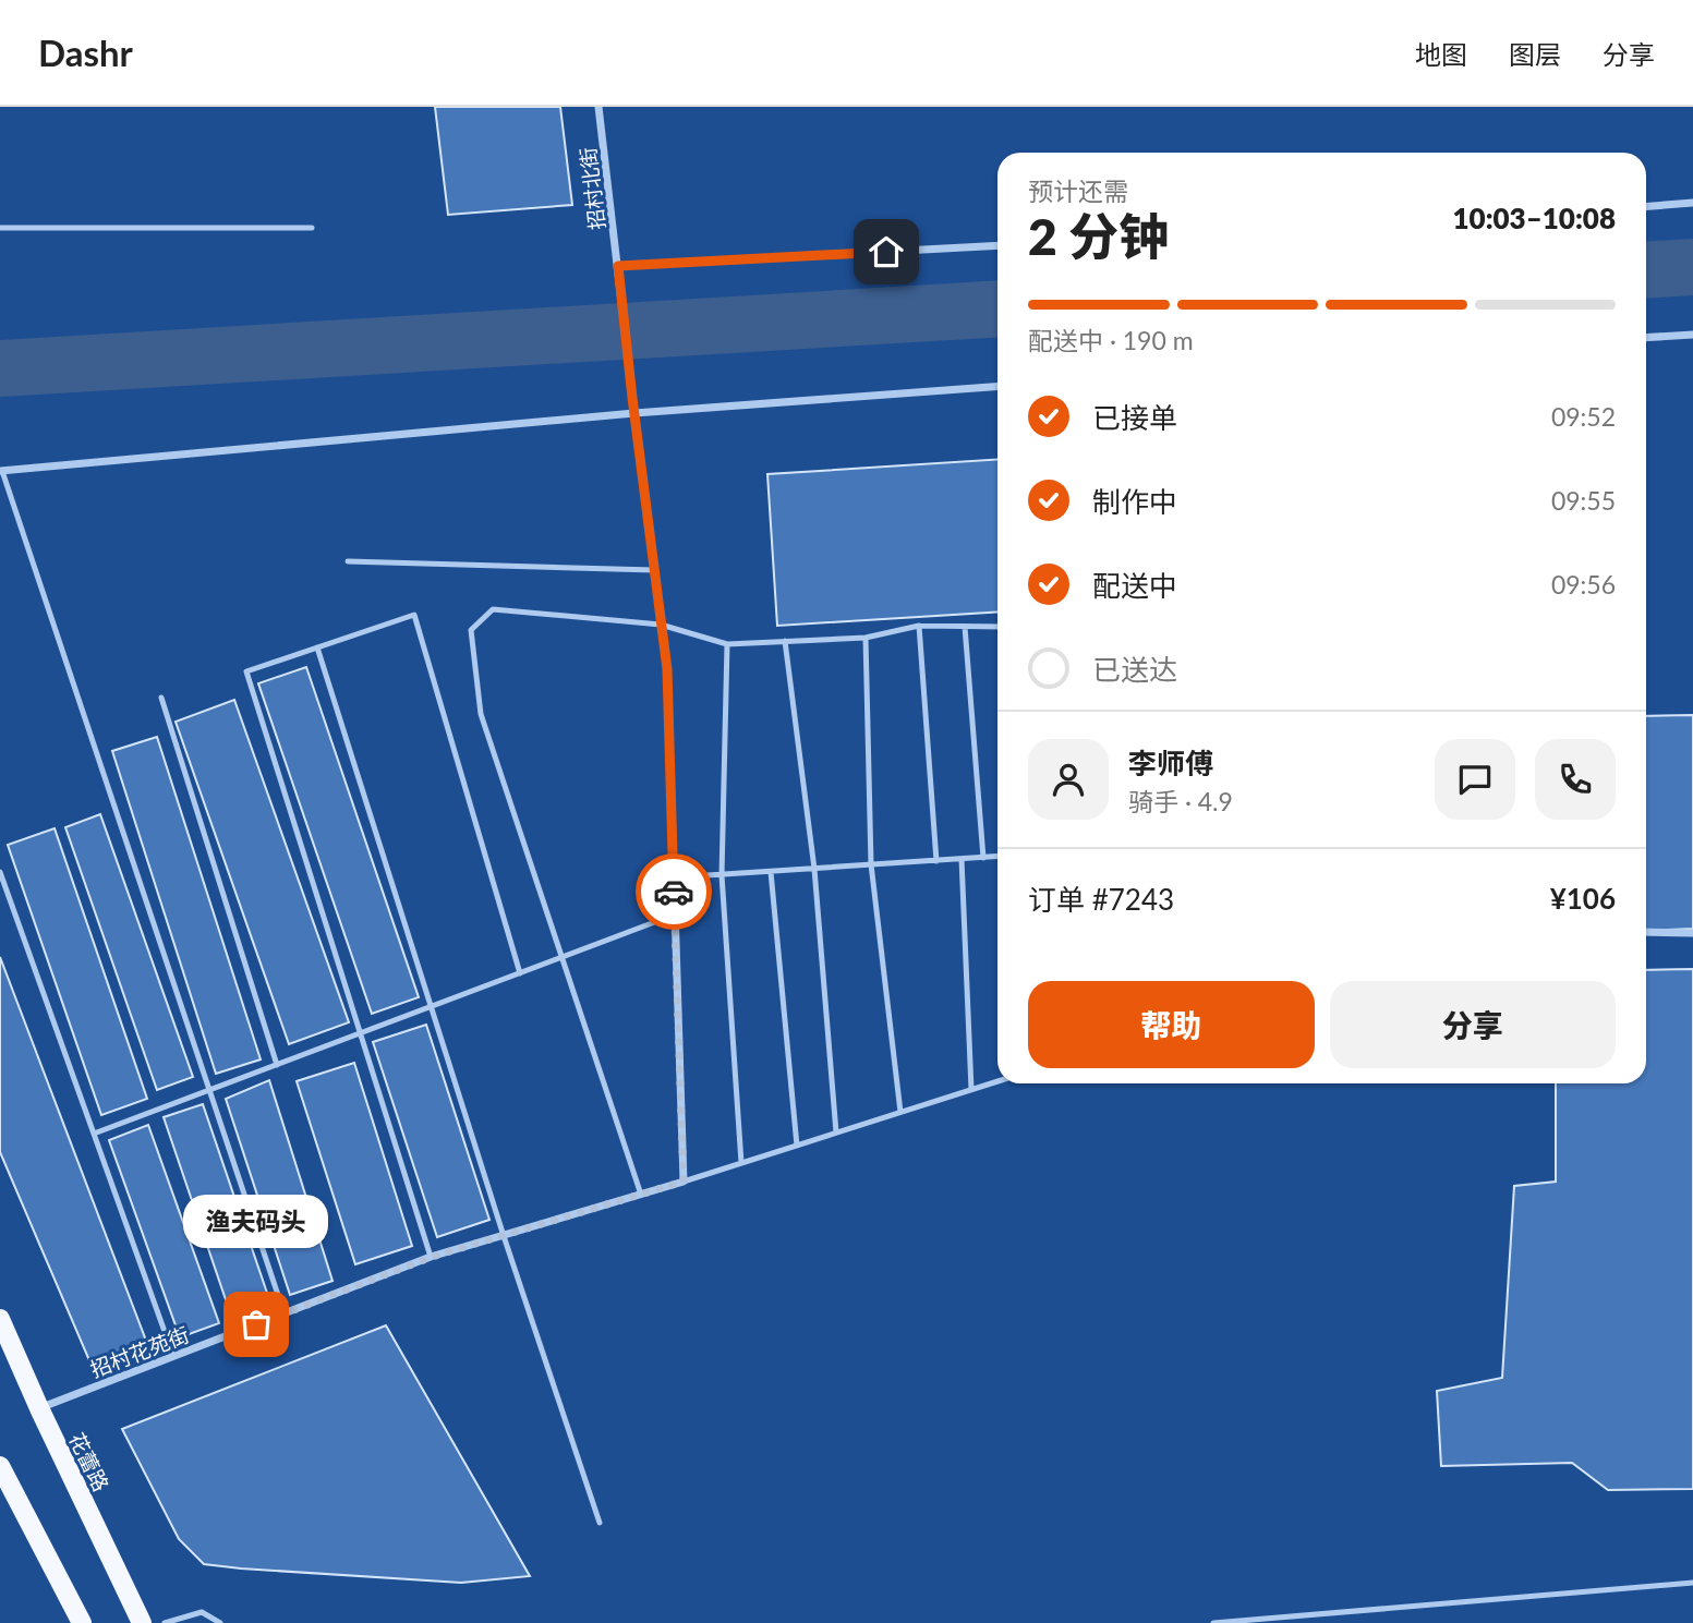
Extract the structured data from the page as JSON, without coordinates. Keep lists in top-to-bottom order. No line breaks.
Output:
{"streets":{"main road":["花蕾路"],"street":["招村北街","招村花苑街"]},"crossings":[["招村花苑街","花蕾路"]],"places":["渔夫码头"],"page":{"header":"Dashr","nav":["地图","图层","分享"],"heading":["2 分钟","预计还需","10:03–10:08"],"panel":["李师傅","骑手 · 4.9","订单 #7243","¥106"],"bar":"配送中 · 190 m","list":[["已接单","09:52"],["制作中","09:55"],["配送中","09:56"],"已送达"],"buttons":["帮助","分享"],"bubble":"渔夫码头"}}
